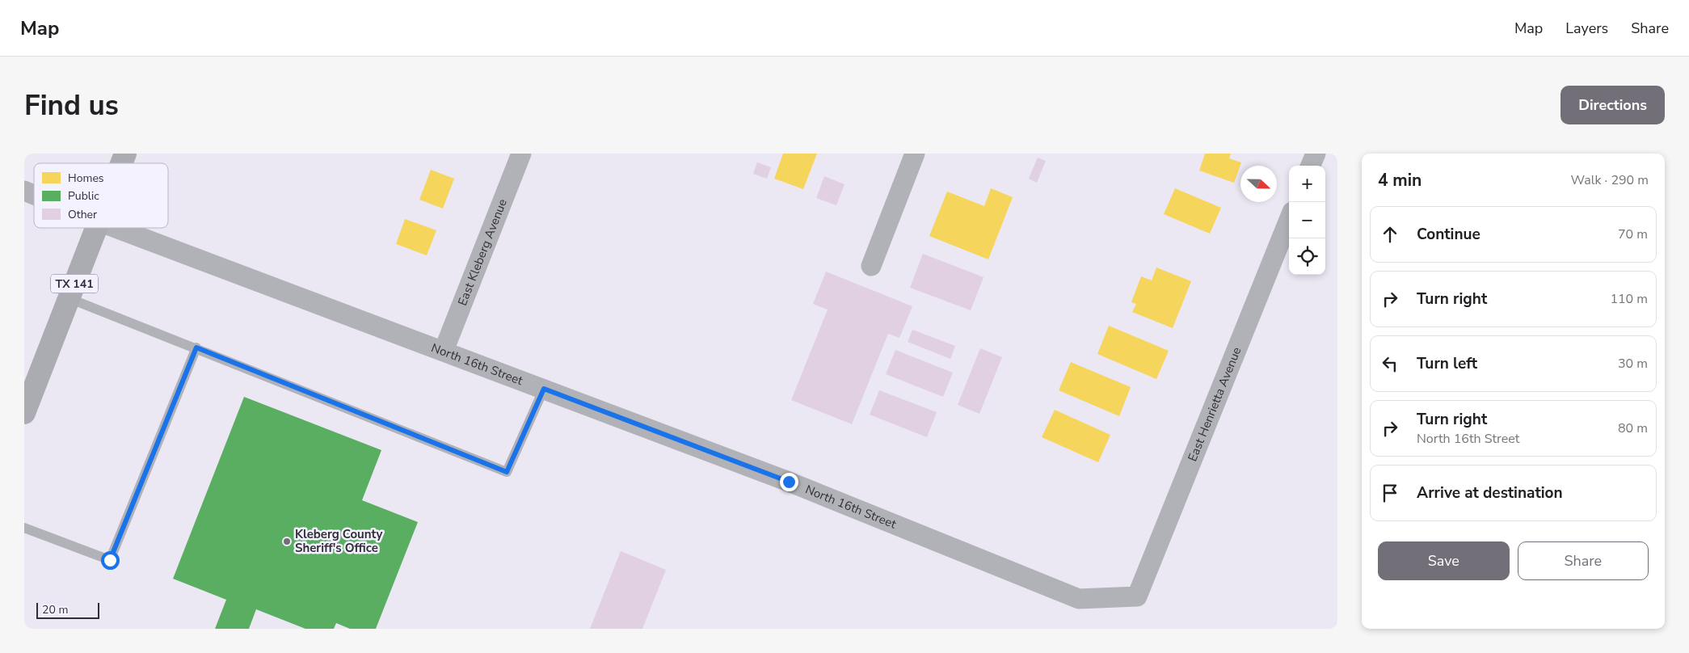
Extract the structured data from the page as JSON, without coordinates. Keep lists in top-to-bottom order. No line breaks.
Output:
{"streets":{"main road":["TX 141"],"street":["East Kleberg Avenue","North 16th Street","East Henrietta Avenue"]},"crossings":[["East Kleberg Avenue","North 16th Street"],["North 16th Street","East Henrietta Avenue"]],"places":["Kleberg County Sheriff's Office"],"legend":["Homes","Public","Other"],"scale_bar":"20 m","north":"right","page":{"header":"Map","nav":["Map","Layers","Share"],"buttons":["Directions",["Save","Share"]],"title":"Find us","heading":["4 min","Walk · 290 m"],"map_buttons":["+","−"],"list":[["Continue","70 m"],["Turn right","110 m"],["Turn left","30 m"],["Turn right","North 16th Street","80 m"],"Arrive at destination"],"scale":"20 m"}}
